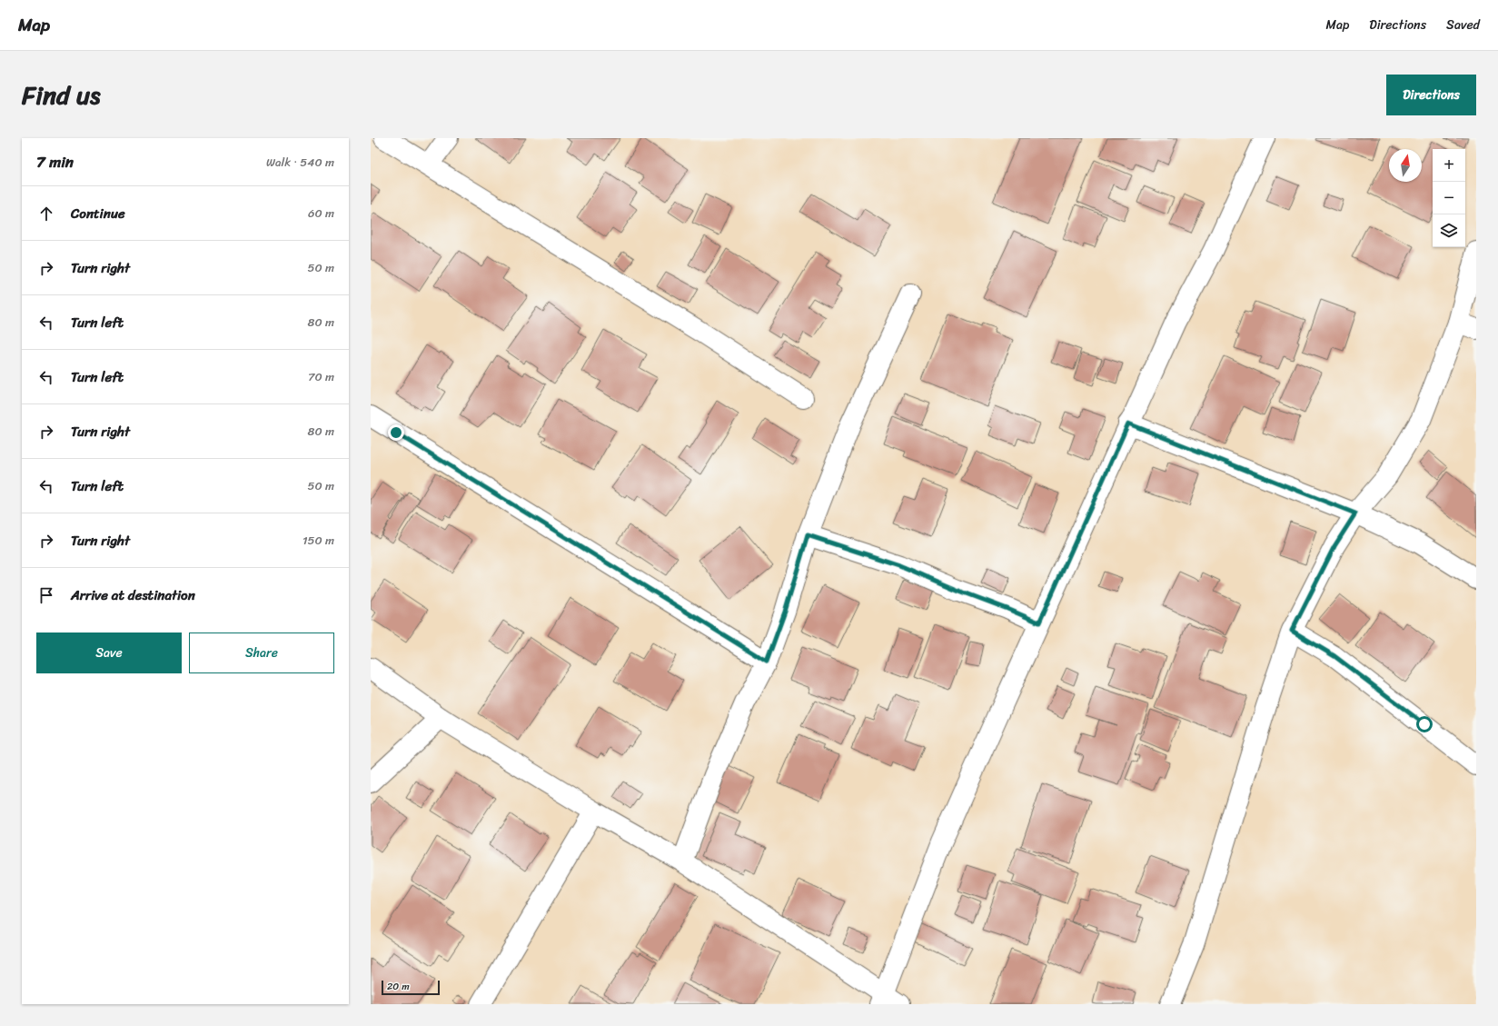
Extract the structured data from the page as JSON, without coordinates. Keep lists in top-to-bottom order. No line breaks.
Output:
{"scale_bar":"20 m","north":"top","page":{"header":"Map","nav":["Map","Directions","Saved"],"title":"Find us","buttons":["Directions",["Save","Share"]],"heading":["7 min","Walk · 540 m"],"map_buttons":["+","−"],"list":[["Continue","60 m"],["Turn right","50 m"],["Turn left","80 m"],["Turn left","70 m"],["Turn right","80 m"],["Turn left","50 m"],["Turn right","150 m"],"Arrive at destination"],"scale":"20 m"}}
